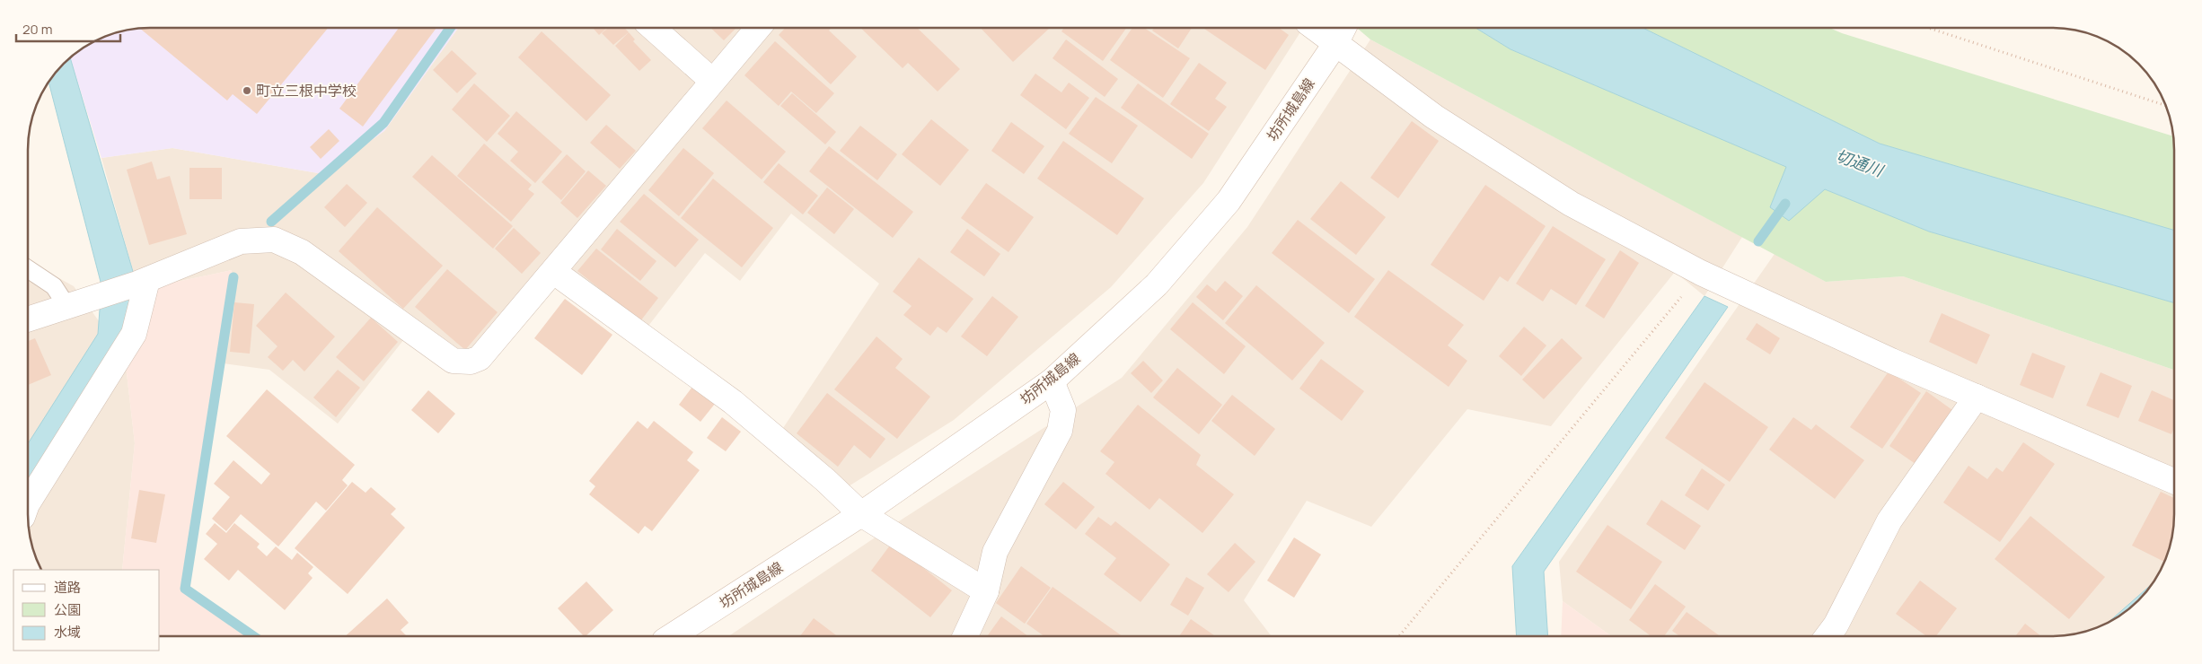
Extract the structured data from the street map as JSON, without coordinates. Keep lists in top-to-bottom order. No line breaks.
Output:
{"streets":{"street":["坊所城島線"]},"water":["切通川"],"places":["町立三根中学校"],"legend":["道路","公園","水域"],"scale_bar":"20 m"}
